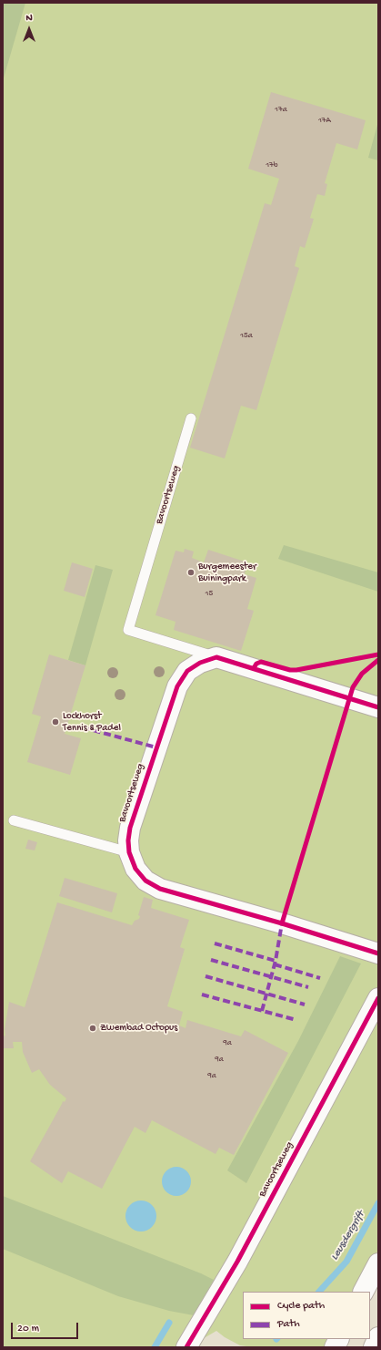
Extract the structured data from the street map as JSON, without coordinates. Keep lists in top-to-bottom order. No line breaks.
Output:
{"streets":{"street":["Bavoortseweg"]},"water":["Leusdergrift"],"places":["Burgemeester Buiningpark","Lockhorst Tennis & Padel","Zwembad Octopus"],"house_numbers":["17a","17A","17b","15a","15","9a","9a","9a"],"legend":["Cycle path","Path"],"scale_bar":"20 m","north":"top"}
